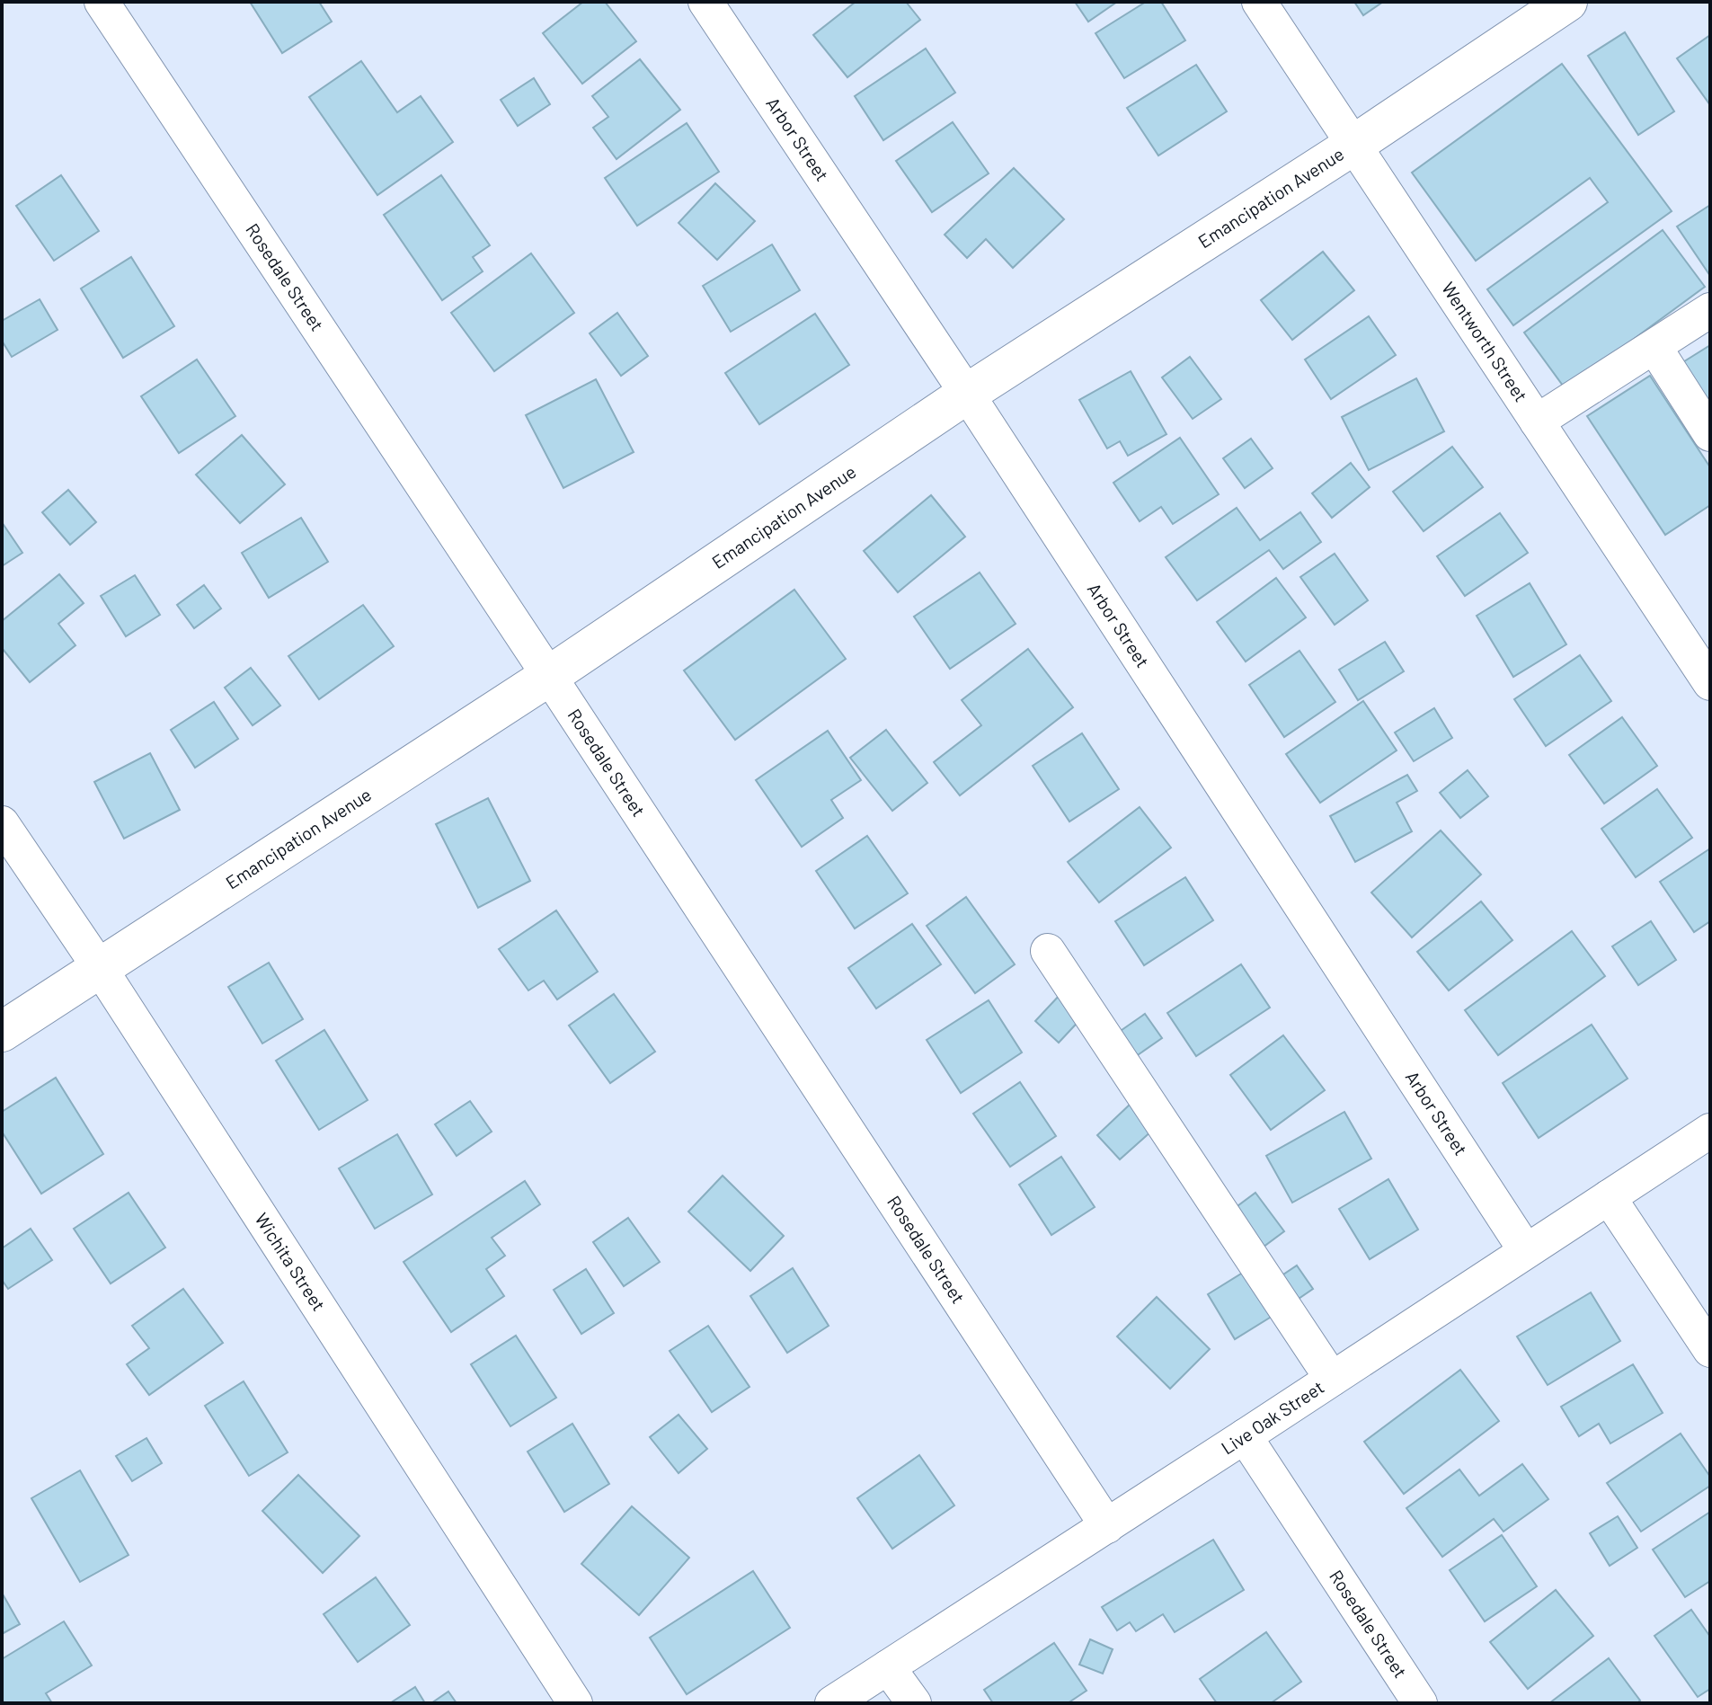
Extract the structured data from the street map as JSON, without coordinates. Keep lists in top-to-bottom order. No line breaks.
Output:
{"streets":{"main road":["Emancipation Avenue"],"street":["Arbor Street","Rosedale Street","Wentworth Street","Wichita Street","Live Oak Street"]},"crossings":[["Arbor Street","Emancipation Avenue"],["Arbor Street","Live Oak Street"],["Emancipation Avenue","Rosedale Street"],["Emancipation Avenue","Wentworth Street"],["Emancipation Avenue","Wichita Street"],["Rosedale Street","Live Oak Street"]]}
